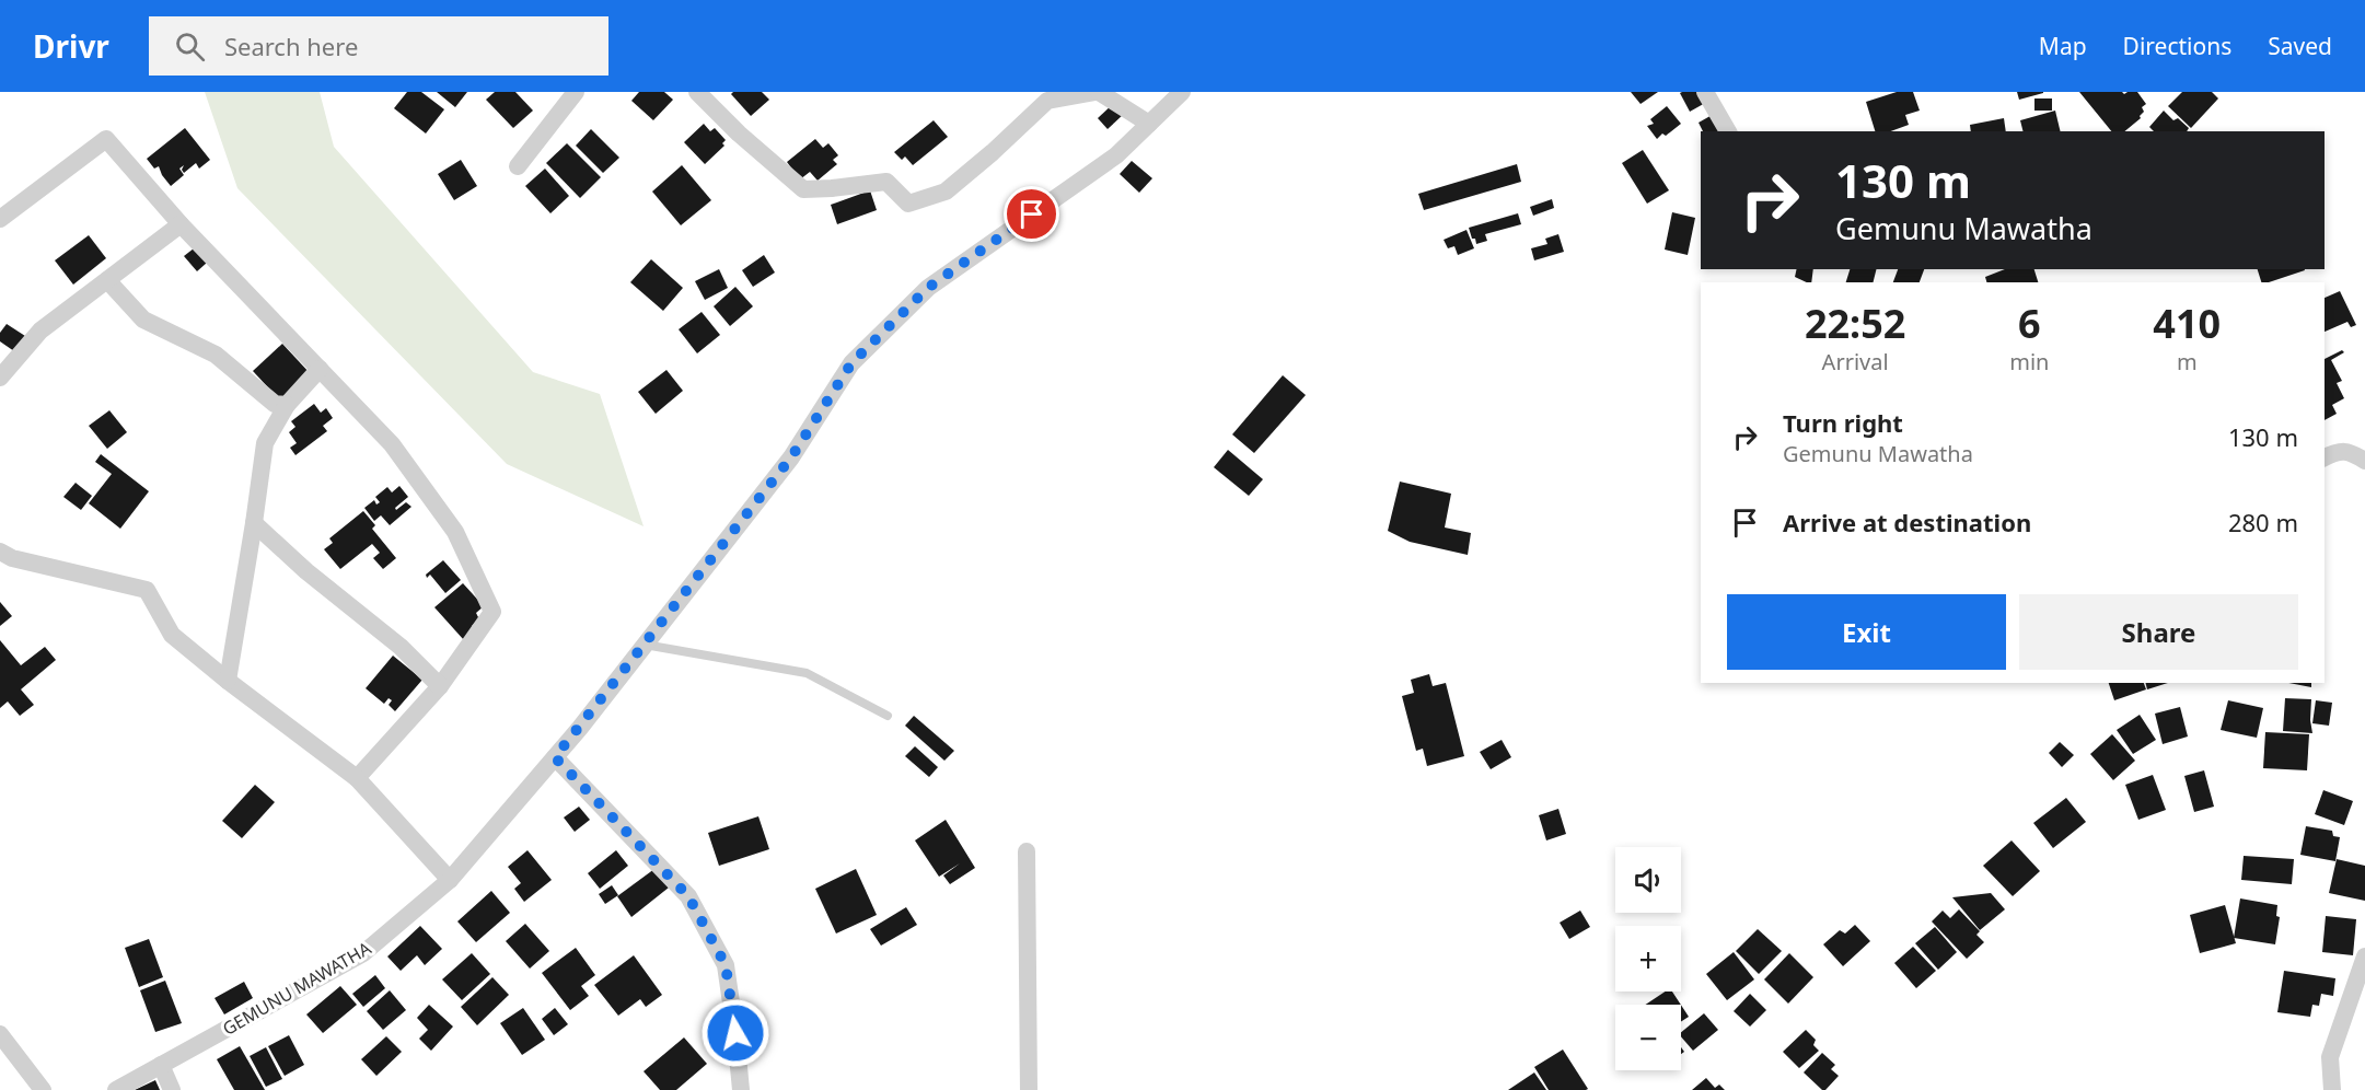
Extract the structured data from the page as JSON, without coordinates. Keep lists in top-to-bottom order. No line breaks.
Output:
{"streets":{"street":["GEMUNU MAWATHA"]},"page":{"header":"Drivr","search":"Search here","nav":["Map","Directions","Saved"],"turn":["130 m","Gemunu Mawatha"],"eta":["22:52","Arrival","6","min","410","m"],"list":[{"name":"Turn right","note":"Gemunu Mawatha","value":"130 m"},{"name":"Arrive at destination","value":"280 m"}],"buttons":["Exit","Share"],"map_buttons":["+","−"]}}
